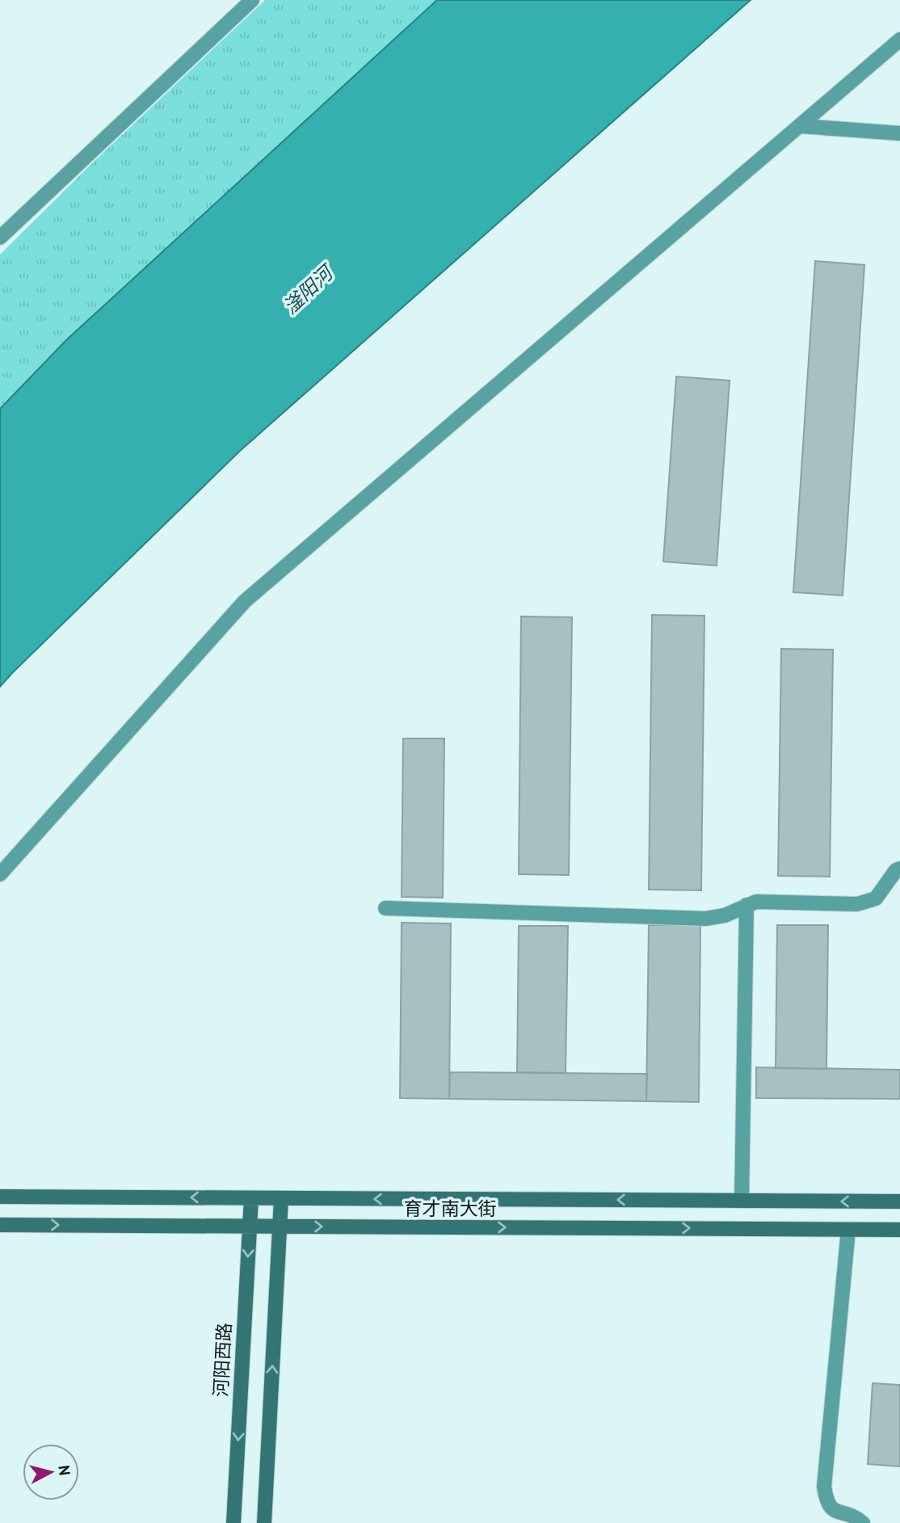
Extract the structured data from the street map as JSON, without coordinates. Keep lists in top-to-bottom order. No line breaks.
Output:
{"streets":{"main road":["育才南大街","河阳西路"]},"crossings":[["育才南大街","河阳西路"]],"water":["滏阳河"],"north":"right"}
